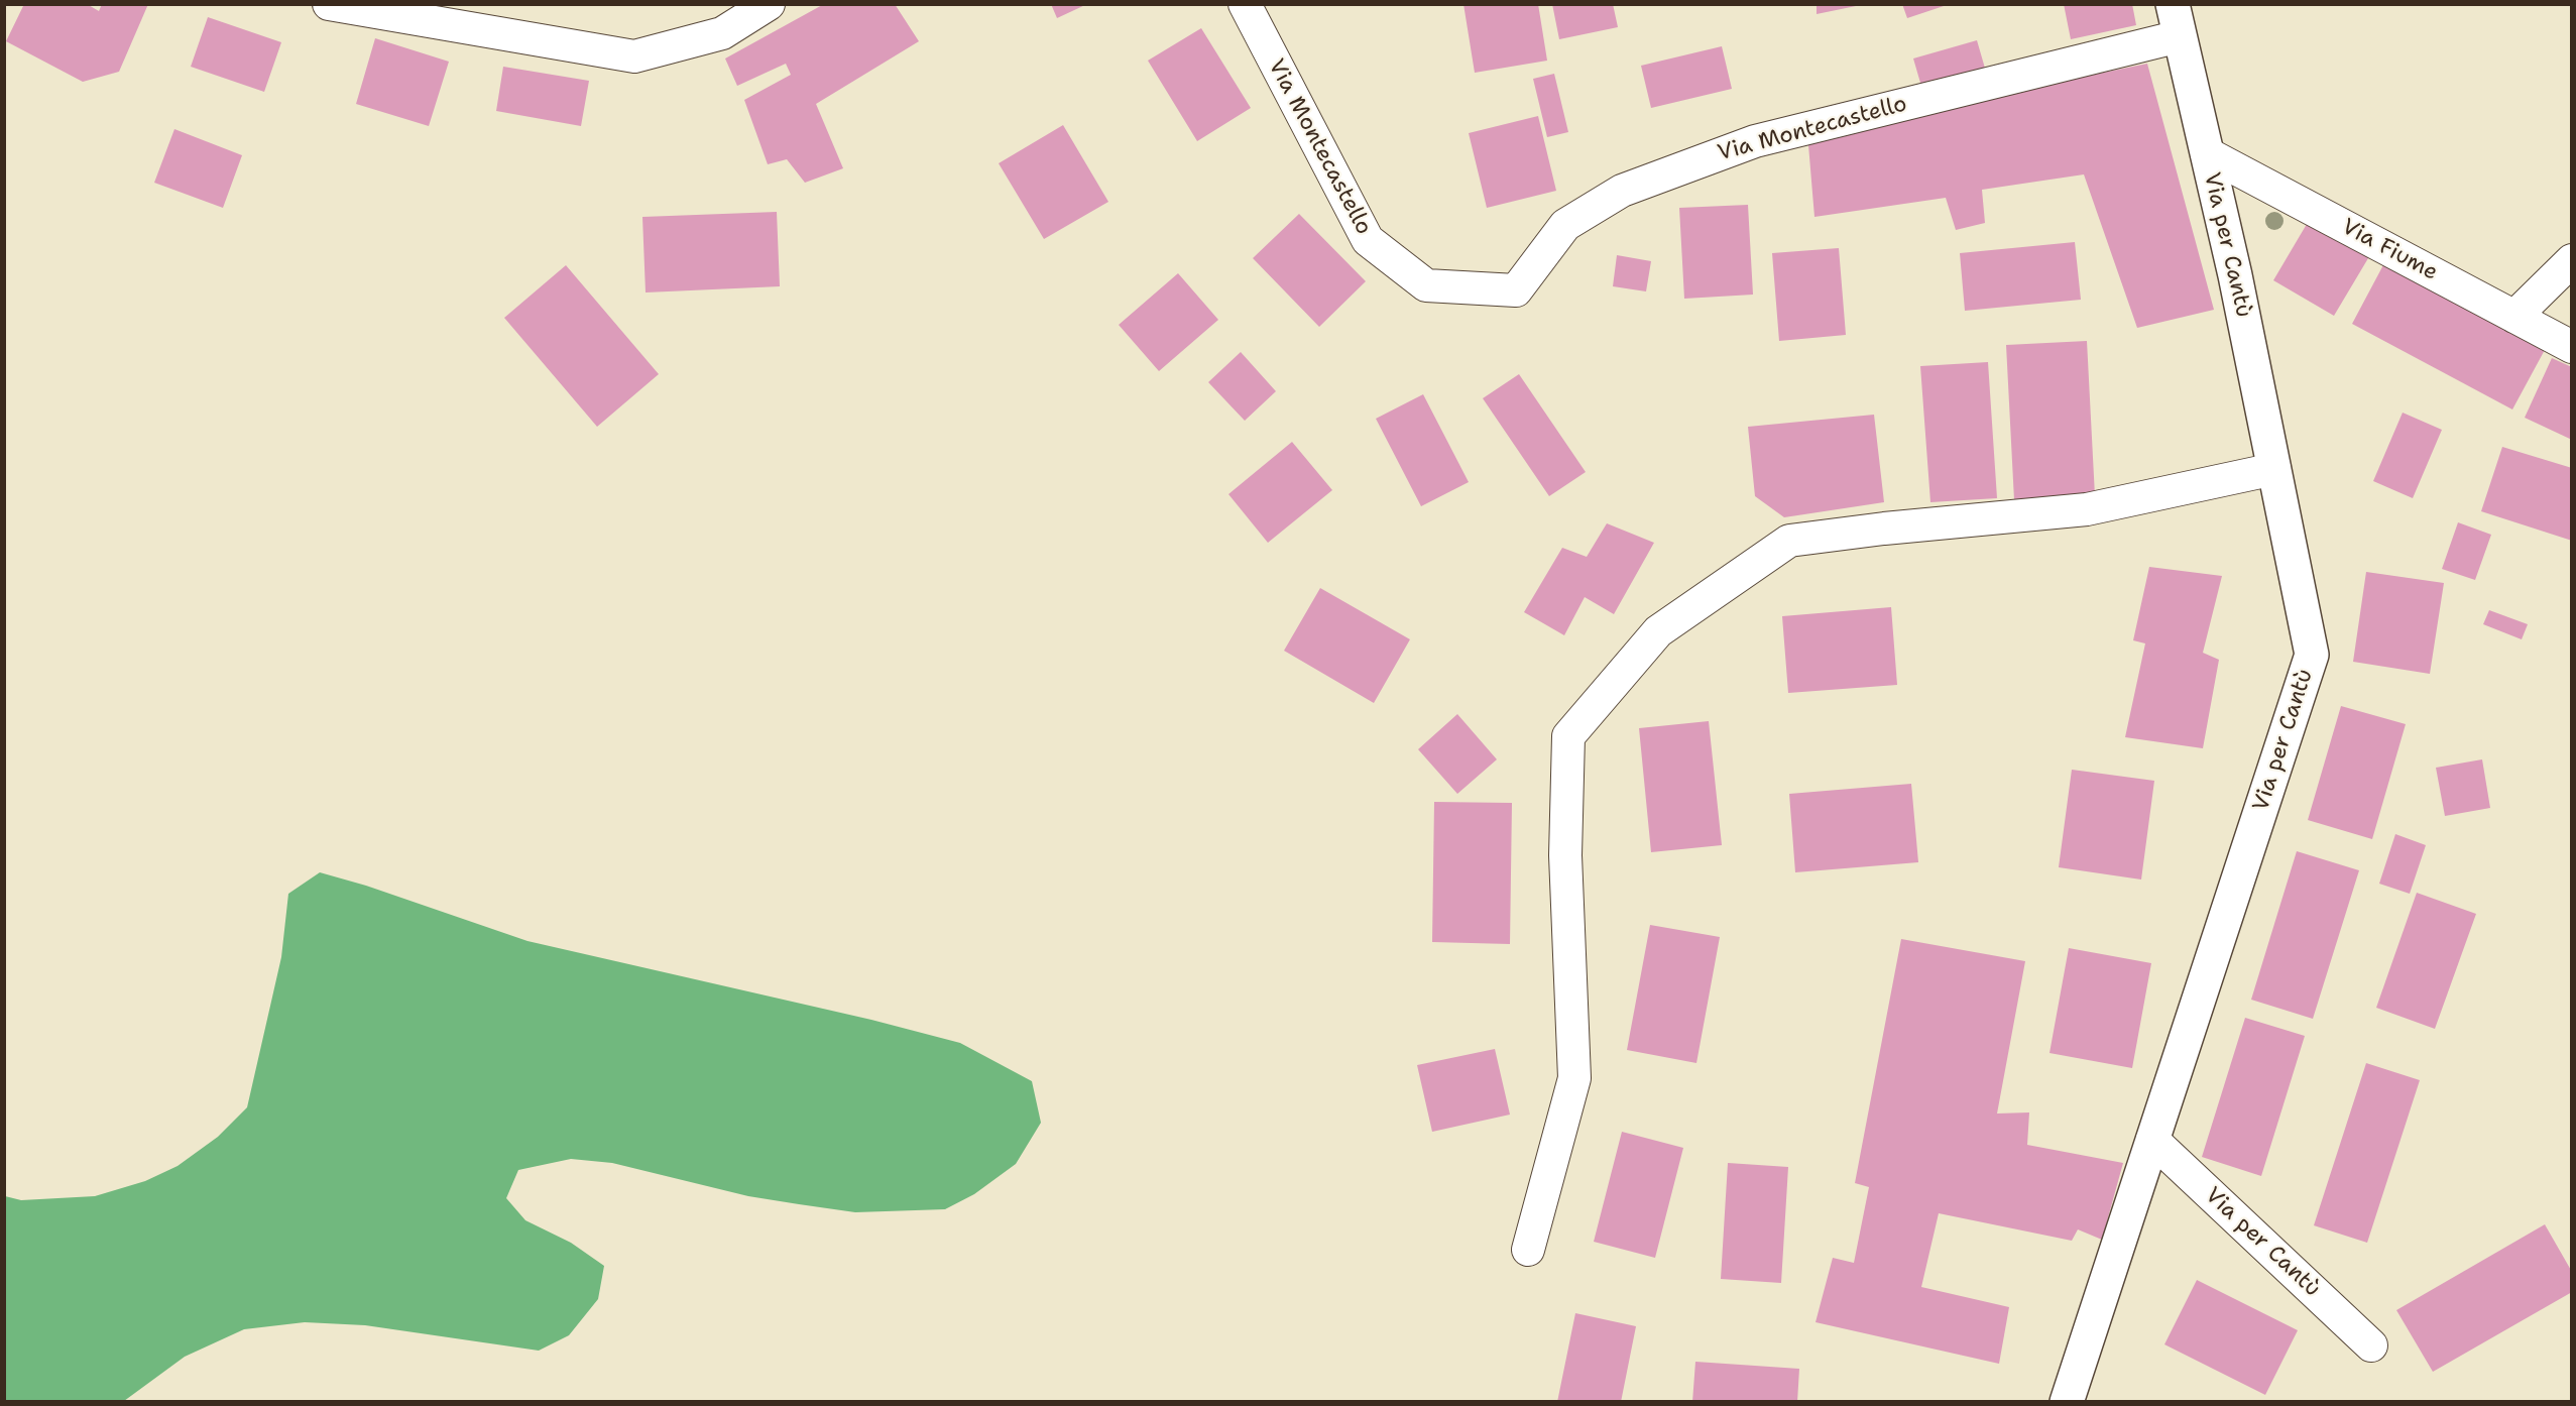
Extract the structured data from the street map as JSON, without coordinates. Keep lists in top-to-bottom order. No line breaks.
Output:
{"streets":{"street":["Via Montecastello","Via per Cantù","Via Fiume"]},"crossings":[["Via Montecastello","Via per Cantù"],["Via per Cantù","Via Fiume"]]}
